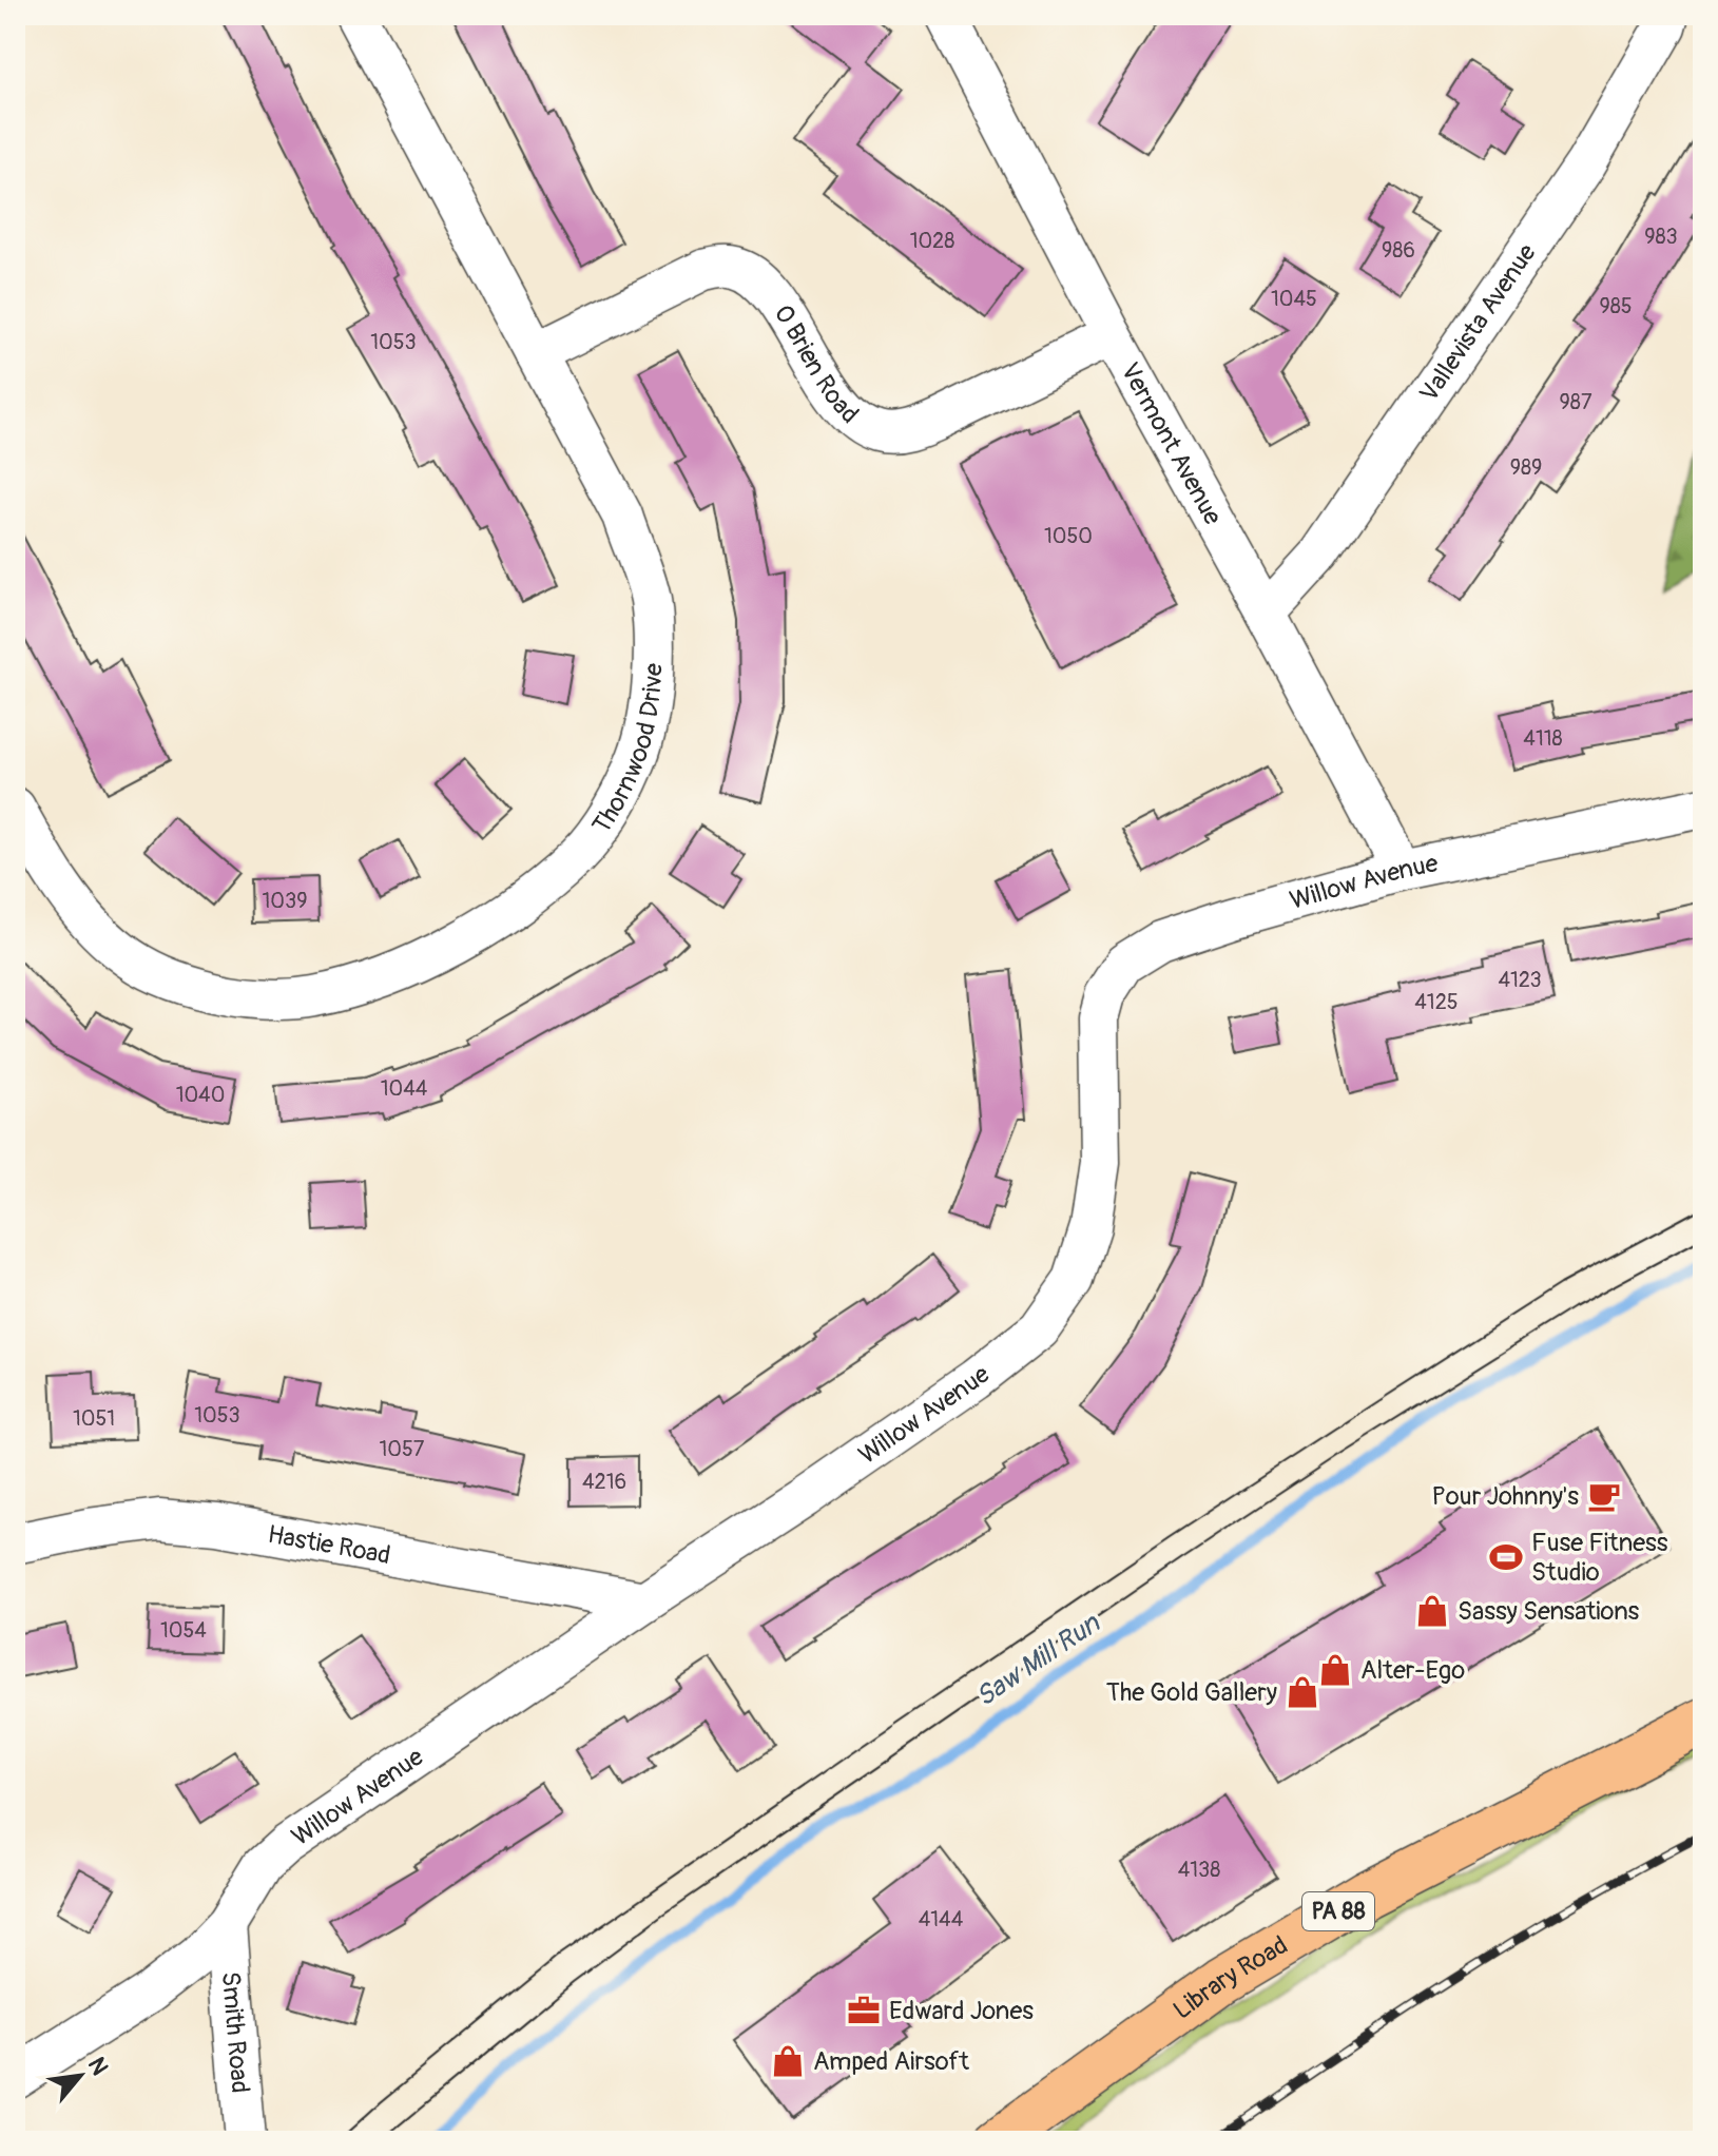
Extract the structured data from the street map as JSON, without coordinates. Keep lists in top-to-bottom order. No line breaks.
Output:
{"streets":{"main road":["PA 88","Library Road"],"street":["Vallevista Avenue","O Brien Road","Vermont Avenue","Thornwood Drive","Willow Avenue","Hastie Road","Smith Road"]},"crossings":[["Vallevista Avenue","Vermont Avenue"],["O Brien Road","Vermont Avenue"],["O Brien Road","Thornwood Drive"],["Vermont Avenue","Willow Avenue"],["Willow Avenue","Hastie Road"],["Willow Avenue","Smith Road"]],"water":["Saw Mill Run"],"places":{"cafe":["Pour Johnny's"],"sports":["Fuse Fitness Studio"],"shop":["Sassy Sensations","Alter-Ego","The Gold Gallery","Amped Airsoft"],"office":["Edward Jones"]},"house_numbers":["983","1028","986","1045","985","1053","987","989","1050","4118","1039","4123","4125","1044","1040","1053","1051","1057","4216","1054","4138","4144"],"north":"top right"}
